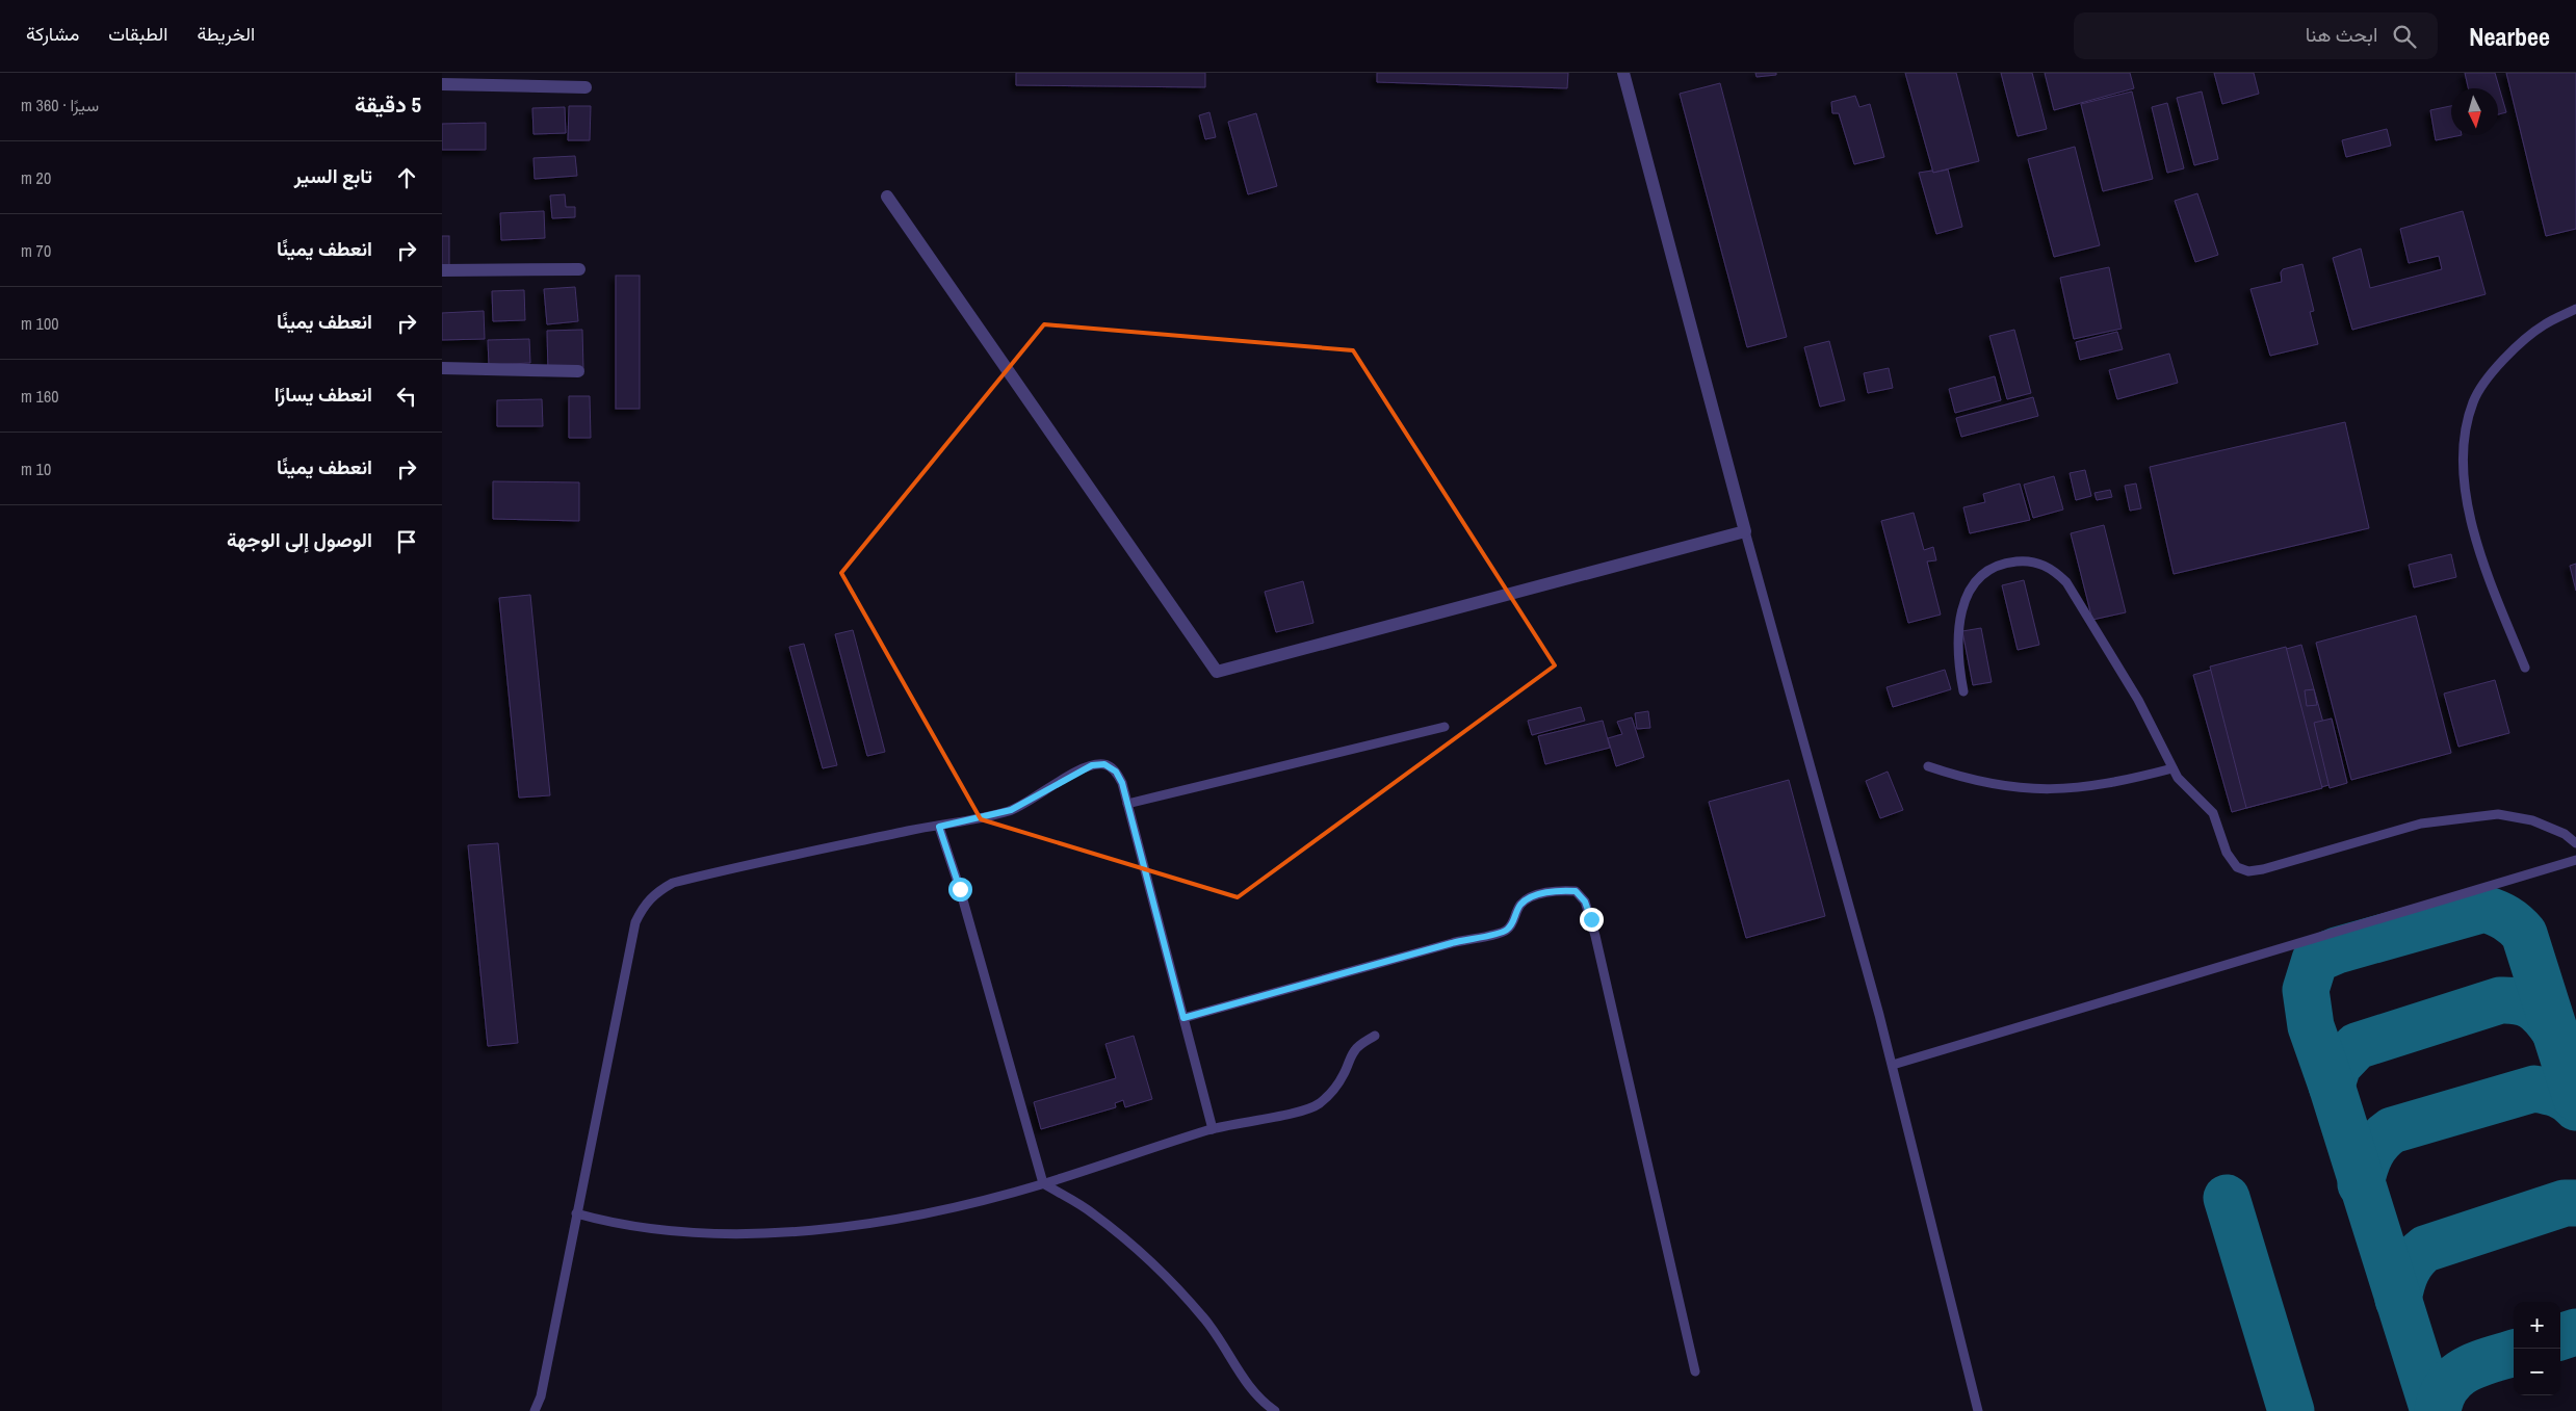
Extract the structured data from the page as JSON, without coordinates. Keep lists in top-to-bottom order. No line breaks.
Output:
{"north":"bottom","page":{"header":"Nearbee","search":"ابحث هنا","nav":["الخريطة","الطبقات","مشاركة"],"heading":["5 دقيقة","سيرًا · 360 m"],"list":[["تابع السير","20 m"],["انعطف يمينًا","70 m"],["انعطف يمينًا","100 m"],["انعطف يسارًا","160 m"],["انعطف يمينًا","10 m"],"الوصول إلى الوجهة"],"map_buttons":["+","−"]}}
